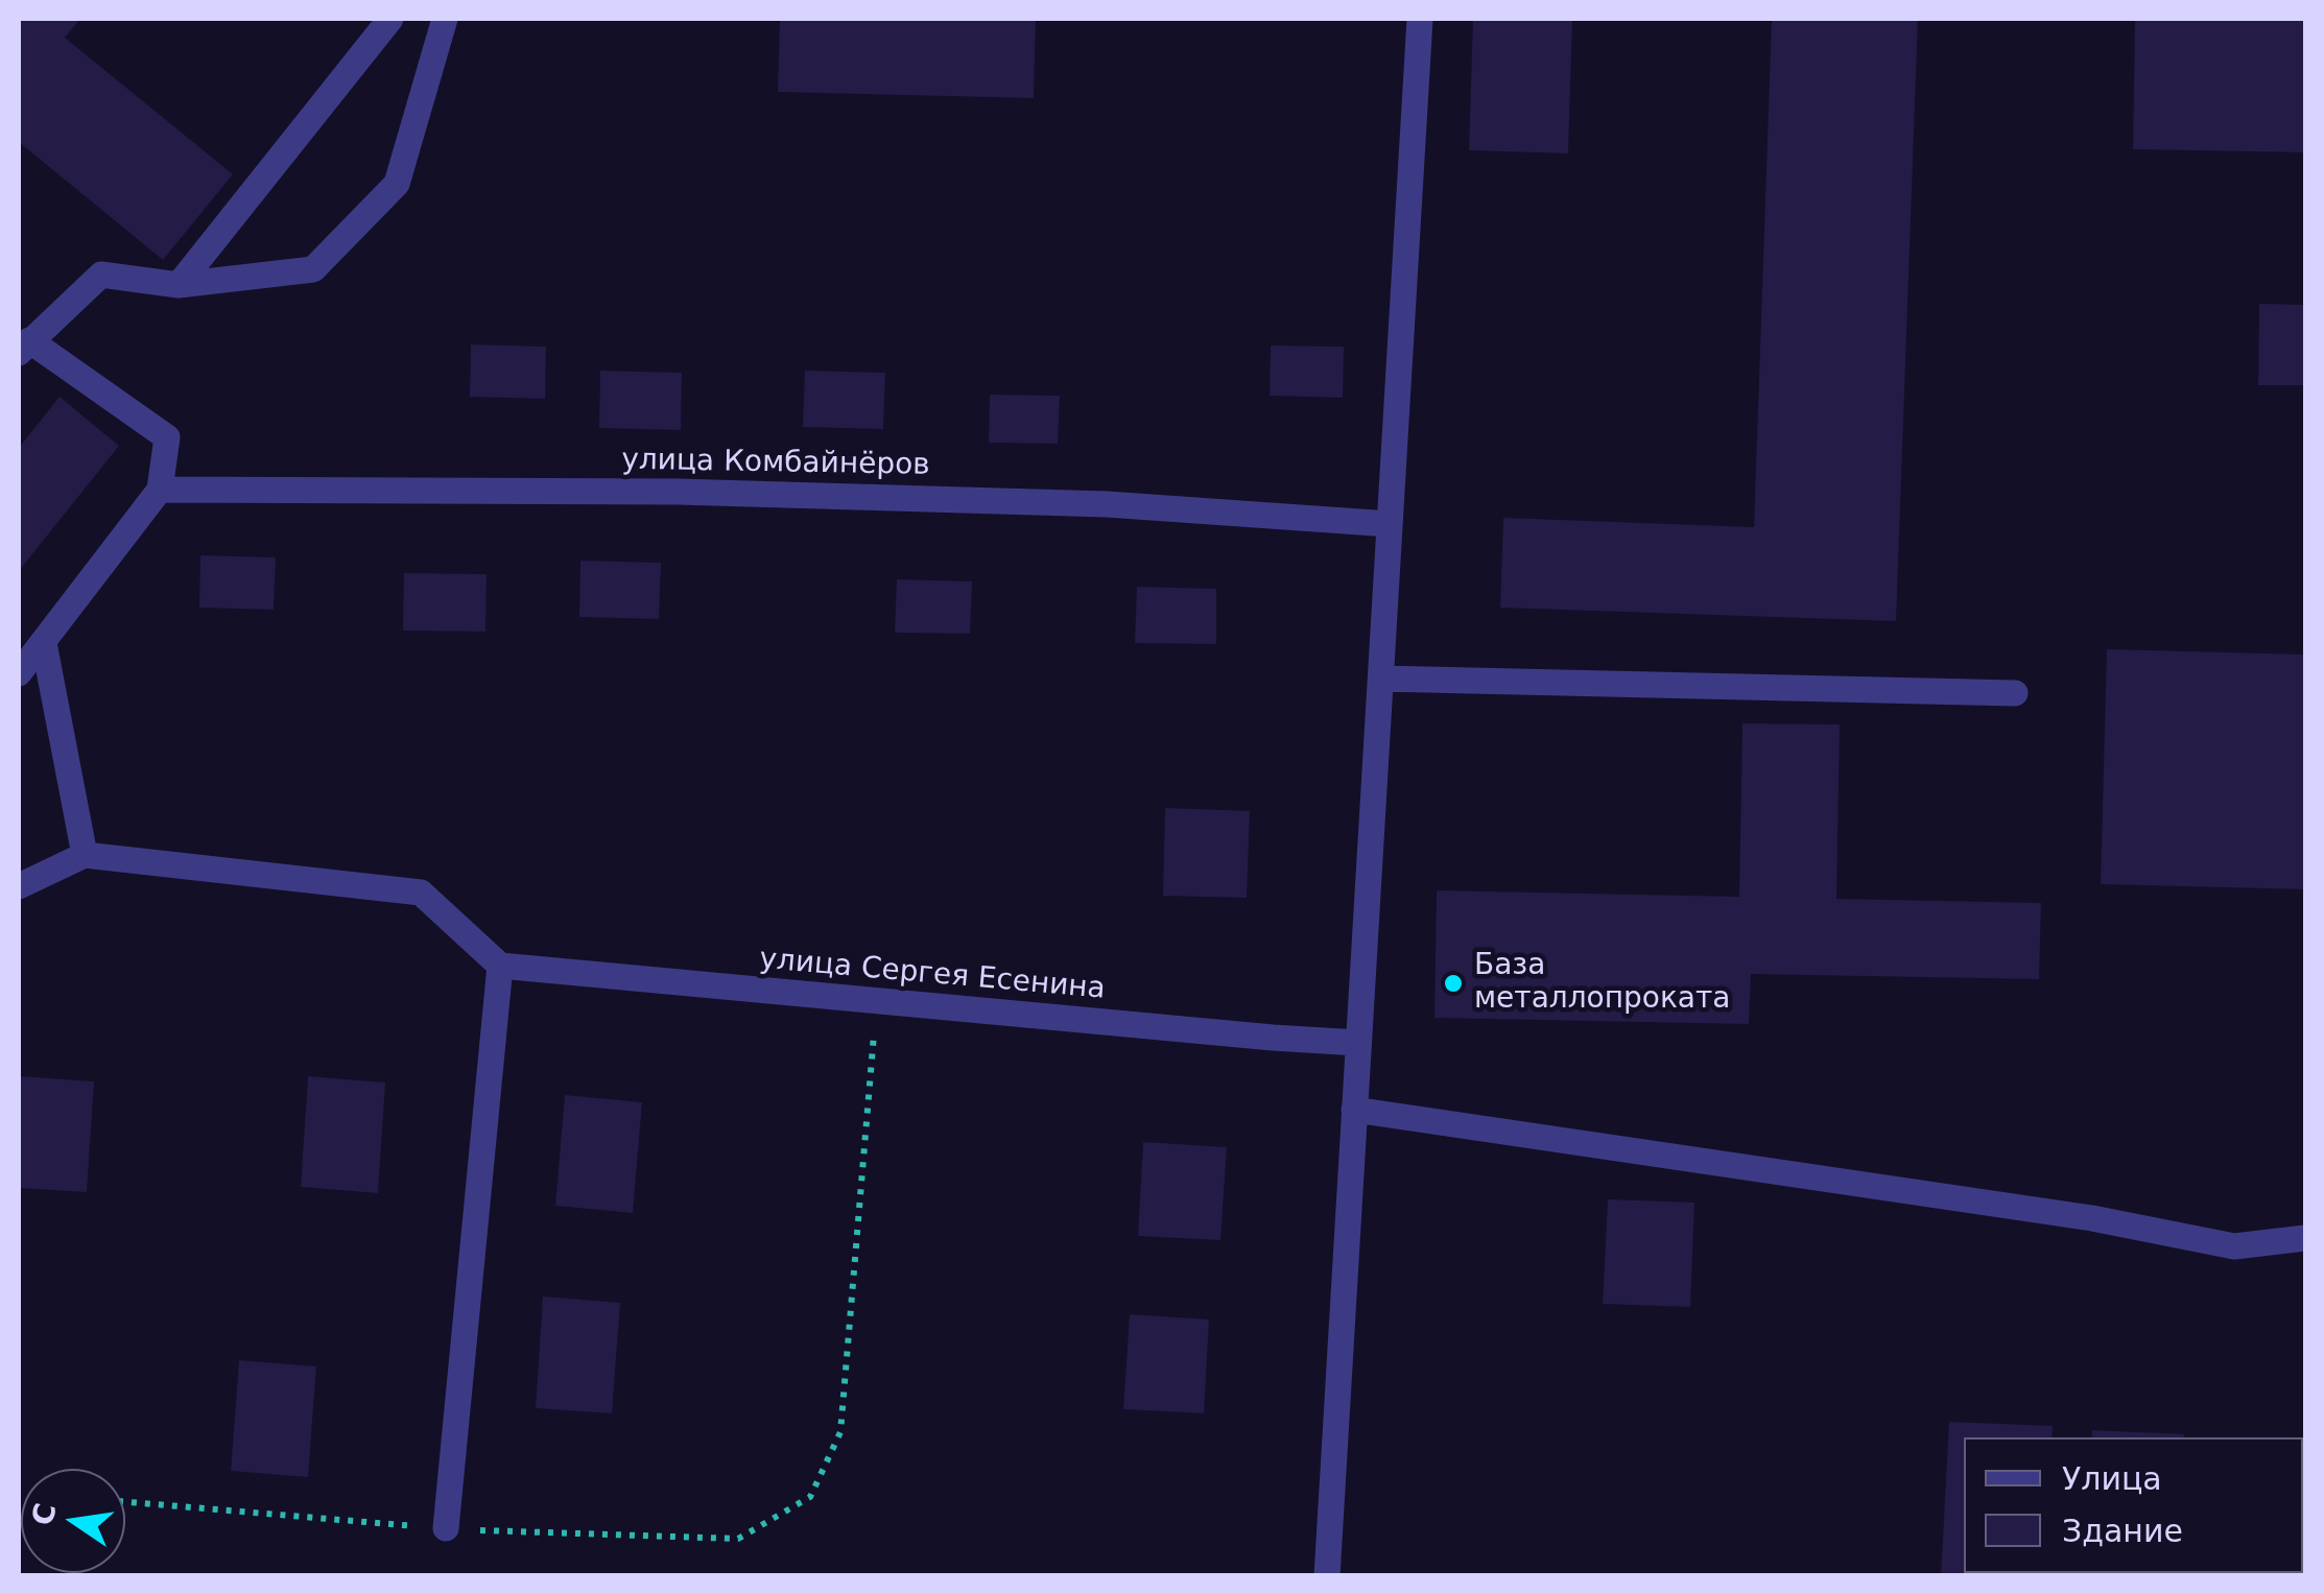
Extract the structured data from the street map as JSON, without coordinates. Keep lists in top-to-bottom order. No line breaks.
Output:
{"streets":{"street":["улица Комбайнёров","улица Сергея Есенина"]},"places":["База металлопроката"],"legend":["Улица","Здание"],"north":"left"}
